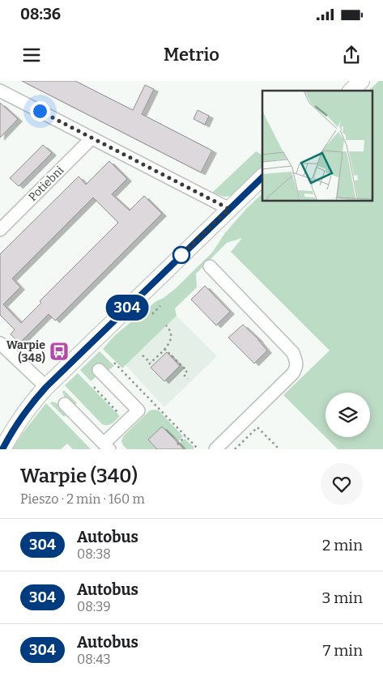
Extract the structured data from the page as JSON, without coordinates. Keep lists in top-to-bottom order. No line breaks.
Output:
{"streets":{"street":["Potiebni"]},"places":{"bus stop":["Warpie (348)"]},"lines":["bus line 304"],"page":{"status":"08:36","header":"Metrio","on_map":"304","heading":["Warpie (340)","Pieszo · 2 min · 160 m"],"list":[{"mark":"304","name":"Autobus","note":"08:38","value":"2 min"},{"mark":"304","name":"Autobus","note":"08:39","value":"3 min"},{"mark":"304","name":"Autobus","note":"08:43","value":"7 min"}]}}
